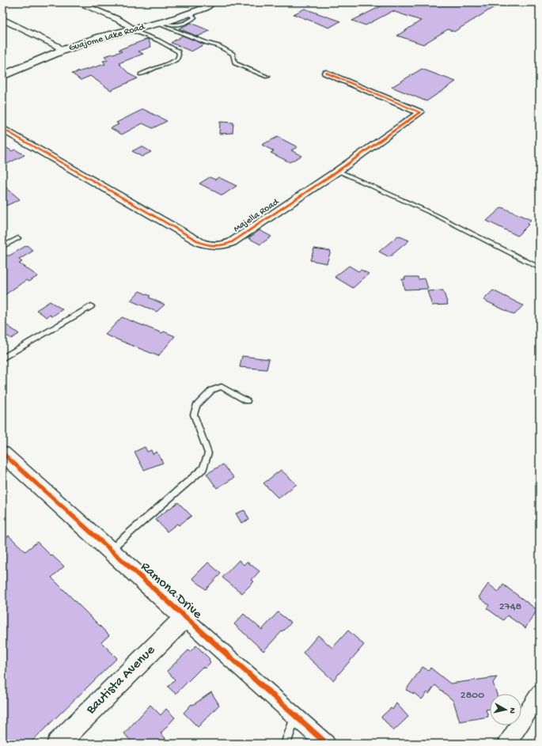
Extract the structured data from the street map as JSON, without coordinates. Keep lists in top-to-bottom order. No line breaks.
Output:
{"streets":{"street":["Guajome Lake Road","Majella Road","Ramona Drive","Bautista Avenue"]},"crossings":[["Ramona Drive","Bautista Avenue"]],"house_numbers":["2748","2800"],"north":"right"}
